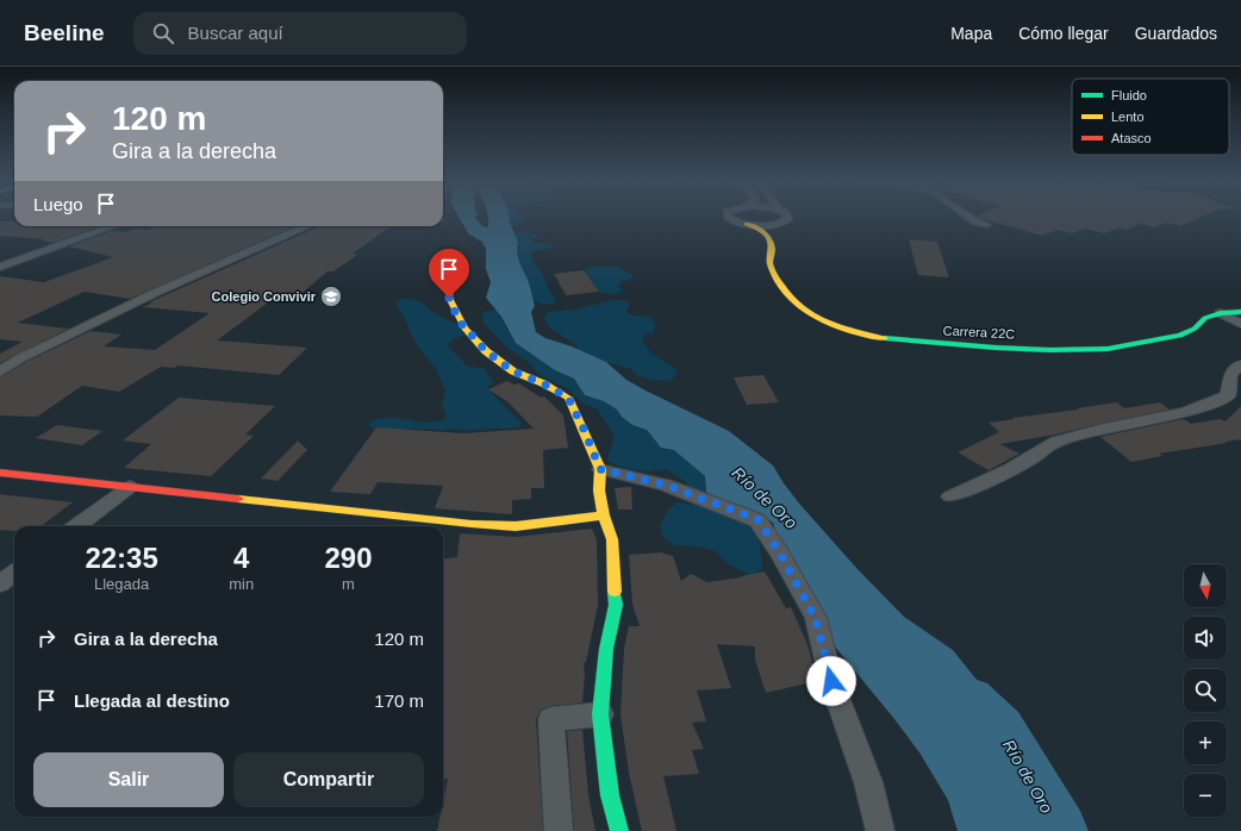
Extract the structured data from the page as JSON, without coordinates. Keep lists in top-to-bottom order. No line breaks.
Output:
{"streets":{"main road":["Carrera 22C"]},"water":["Río de Oro"],"places":{"school or university":["Colegio Convivir"]},"legend":["Fluido","Lento","Atasco"],"north":"bottom","page":{"header":"Beeline","search":"Buscar aquí","nav":["Mapa","Cómo llegar","Guardados"],"turn":["120 m","Gira a la derecha"],"then":"Luego","eta":["22:35","Llegada","4","min","290","m"],"map_buttons":["+","−"],"list":[{"name":"Gira a la derecha","value":"120 m"},{"name":"Llegada al destino","value":"170 m"}],"buttons":["Salir","Compartir"]}}
